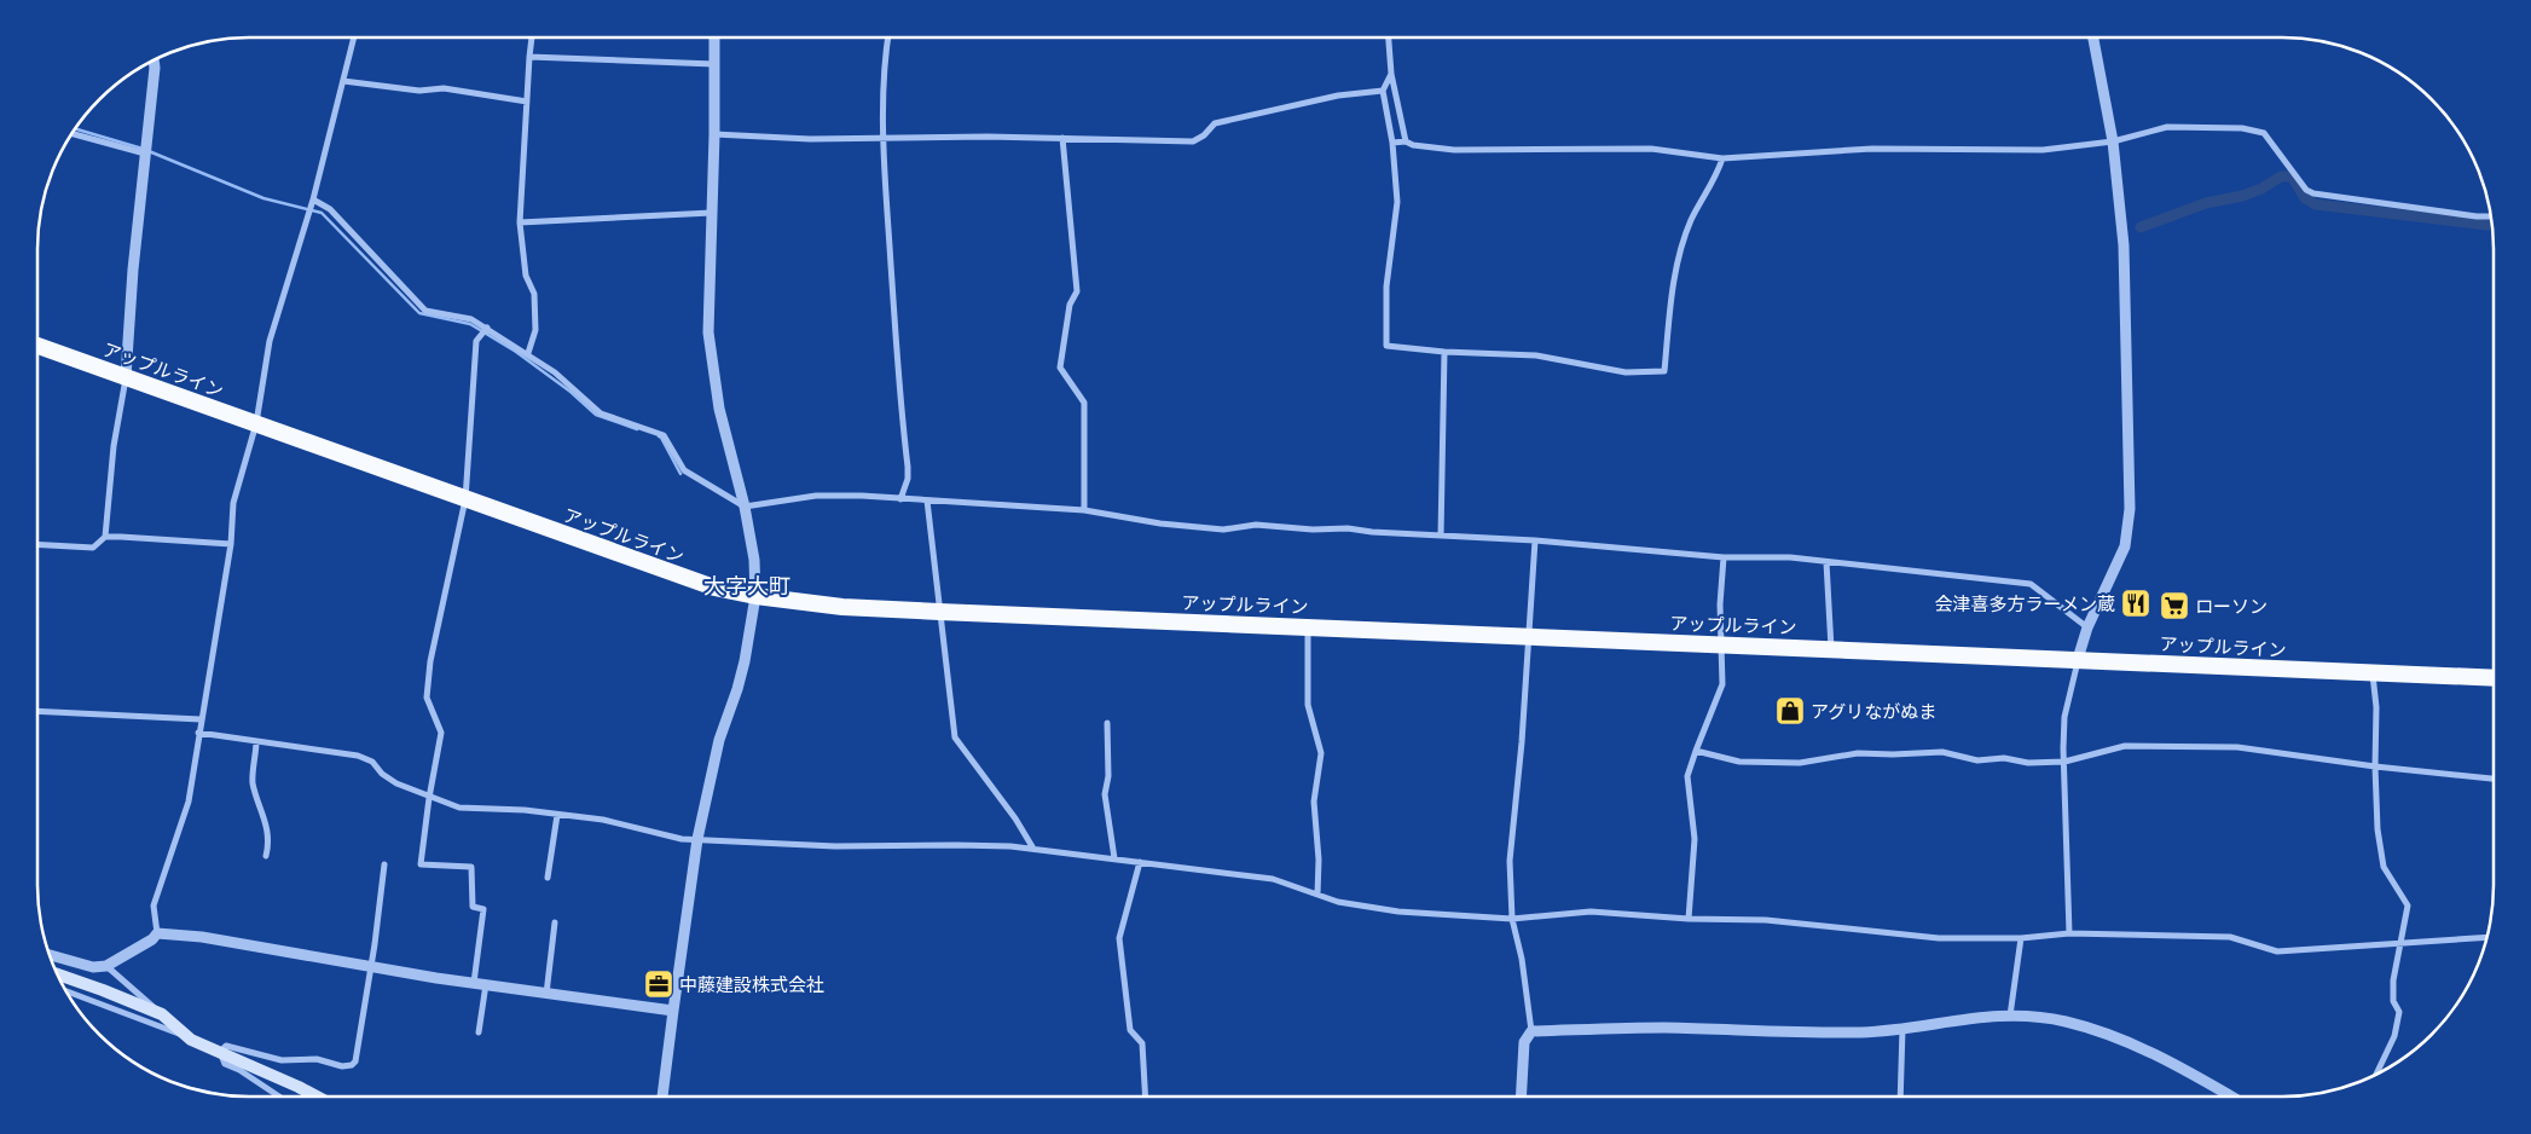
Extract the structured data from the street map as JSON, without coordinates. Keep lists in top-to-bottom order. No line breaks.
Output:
{"streets":{"highway":["アップルライン"]},"districts":["大字大町"],"places":{"restaurant":["会津喜多方ラーメン蔵"],"supermarket":["ローソン"],"shop":["アグリながぬま"],"office":["中藤建設株式会社"]}}
